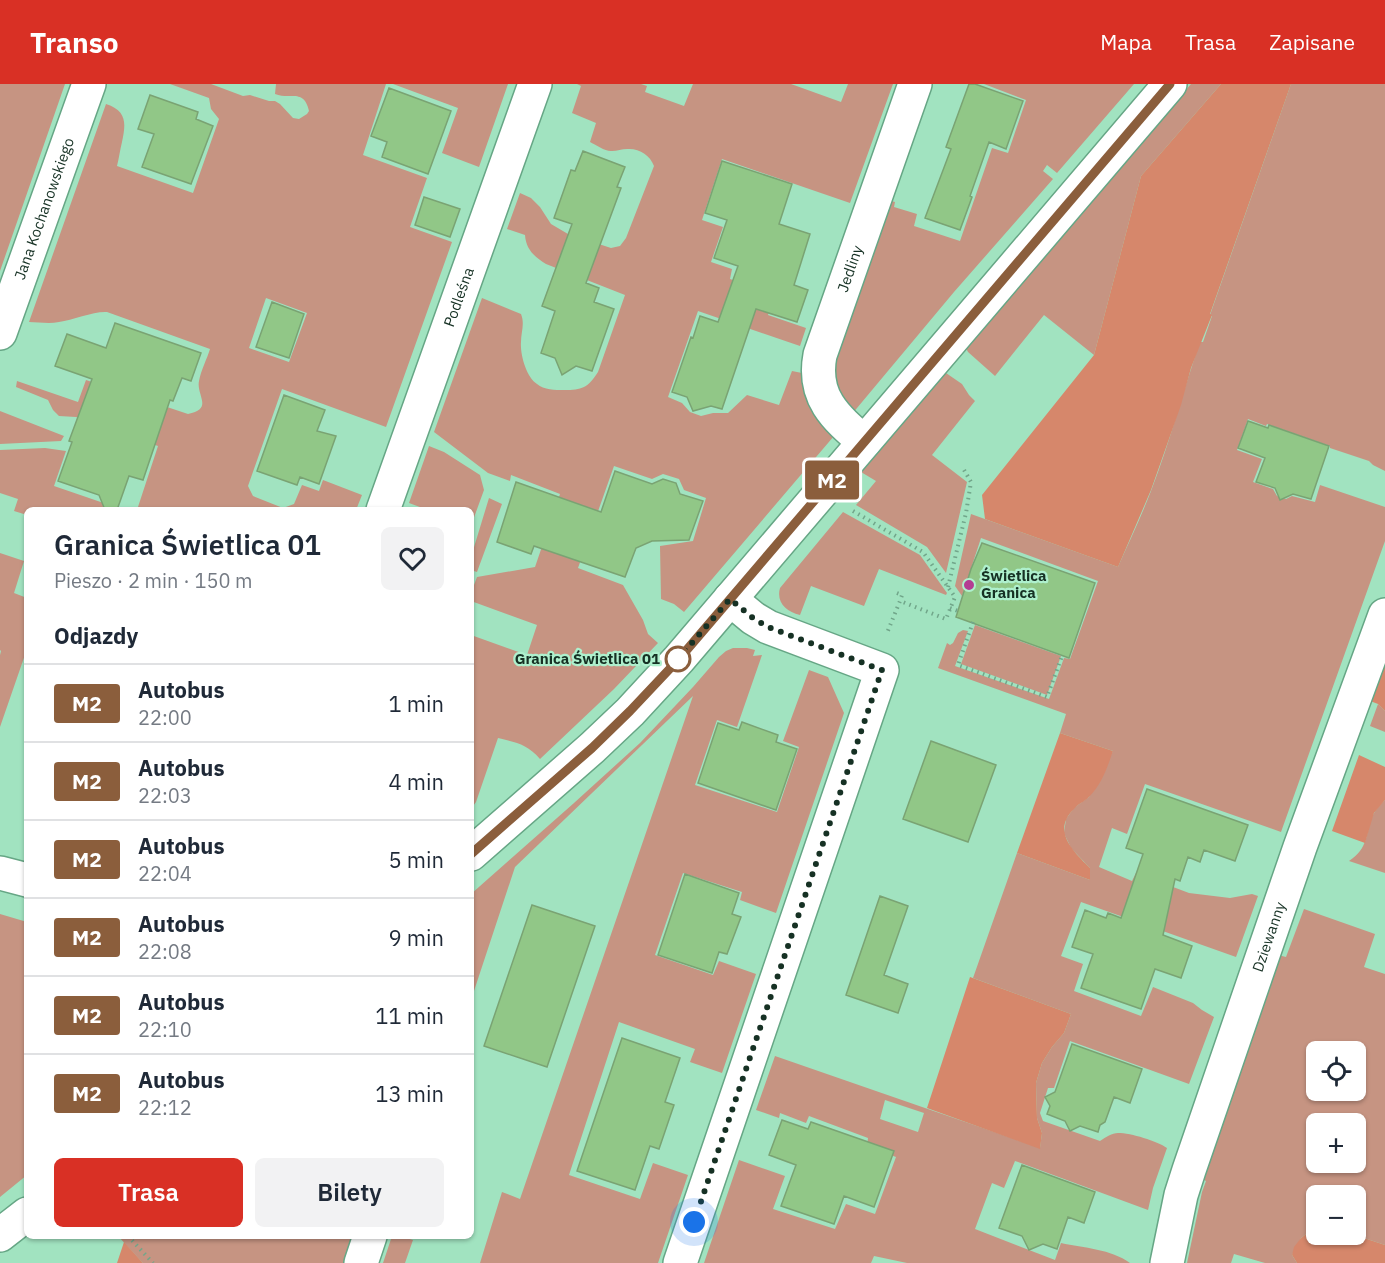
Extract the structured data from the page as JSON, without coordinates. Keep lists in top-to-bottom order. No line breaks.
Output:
{"streets":{"street":["Jana Kochanowskiego","Jedliny","Podleśna","Dziewanny"]},"places":["Świetlica Granica","Granica Świetlica 01"],"lines":["bus line M2"],"page":{"header":"Transo","nav":["Mapa","Trasa","Zapisane"],"on_map":"M2","heading":[["Granica Świetlica 01","Pieszo · 2 min · 150 m"],"Odjazdy"],"list":[{"mark":"M2","name":"Autobus","note":"22:00","value":"1 min"},{"mark":"M2","name":"Autobus","note":"22:03","value":"4 min"},{"mark":"M2","name":"Autobus","note":"22:04","value":"5 min"},{"mark":"M2","name":"Autobus","note":"22:08","value":"9 min"},{"mark":"M2","name":"Autobus","note":"22:10","value":"11 min"},{"mark":"M2","name":"Autobus","note":"22:12","value":"13 min"}],"map_buttons":["+","−"],"buttons":["Trasa","Bilety"]}}
